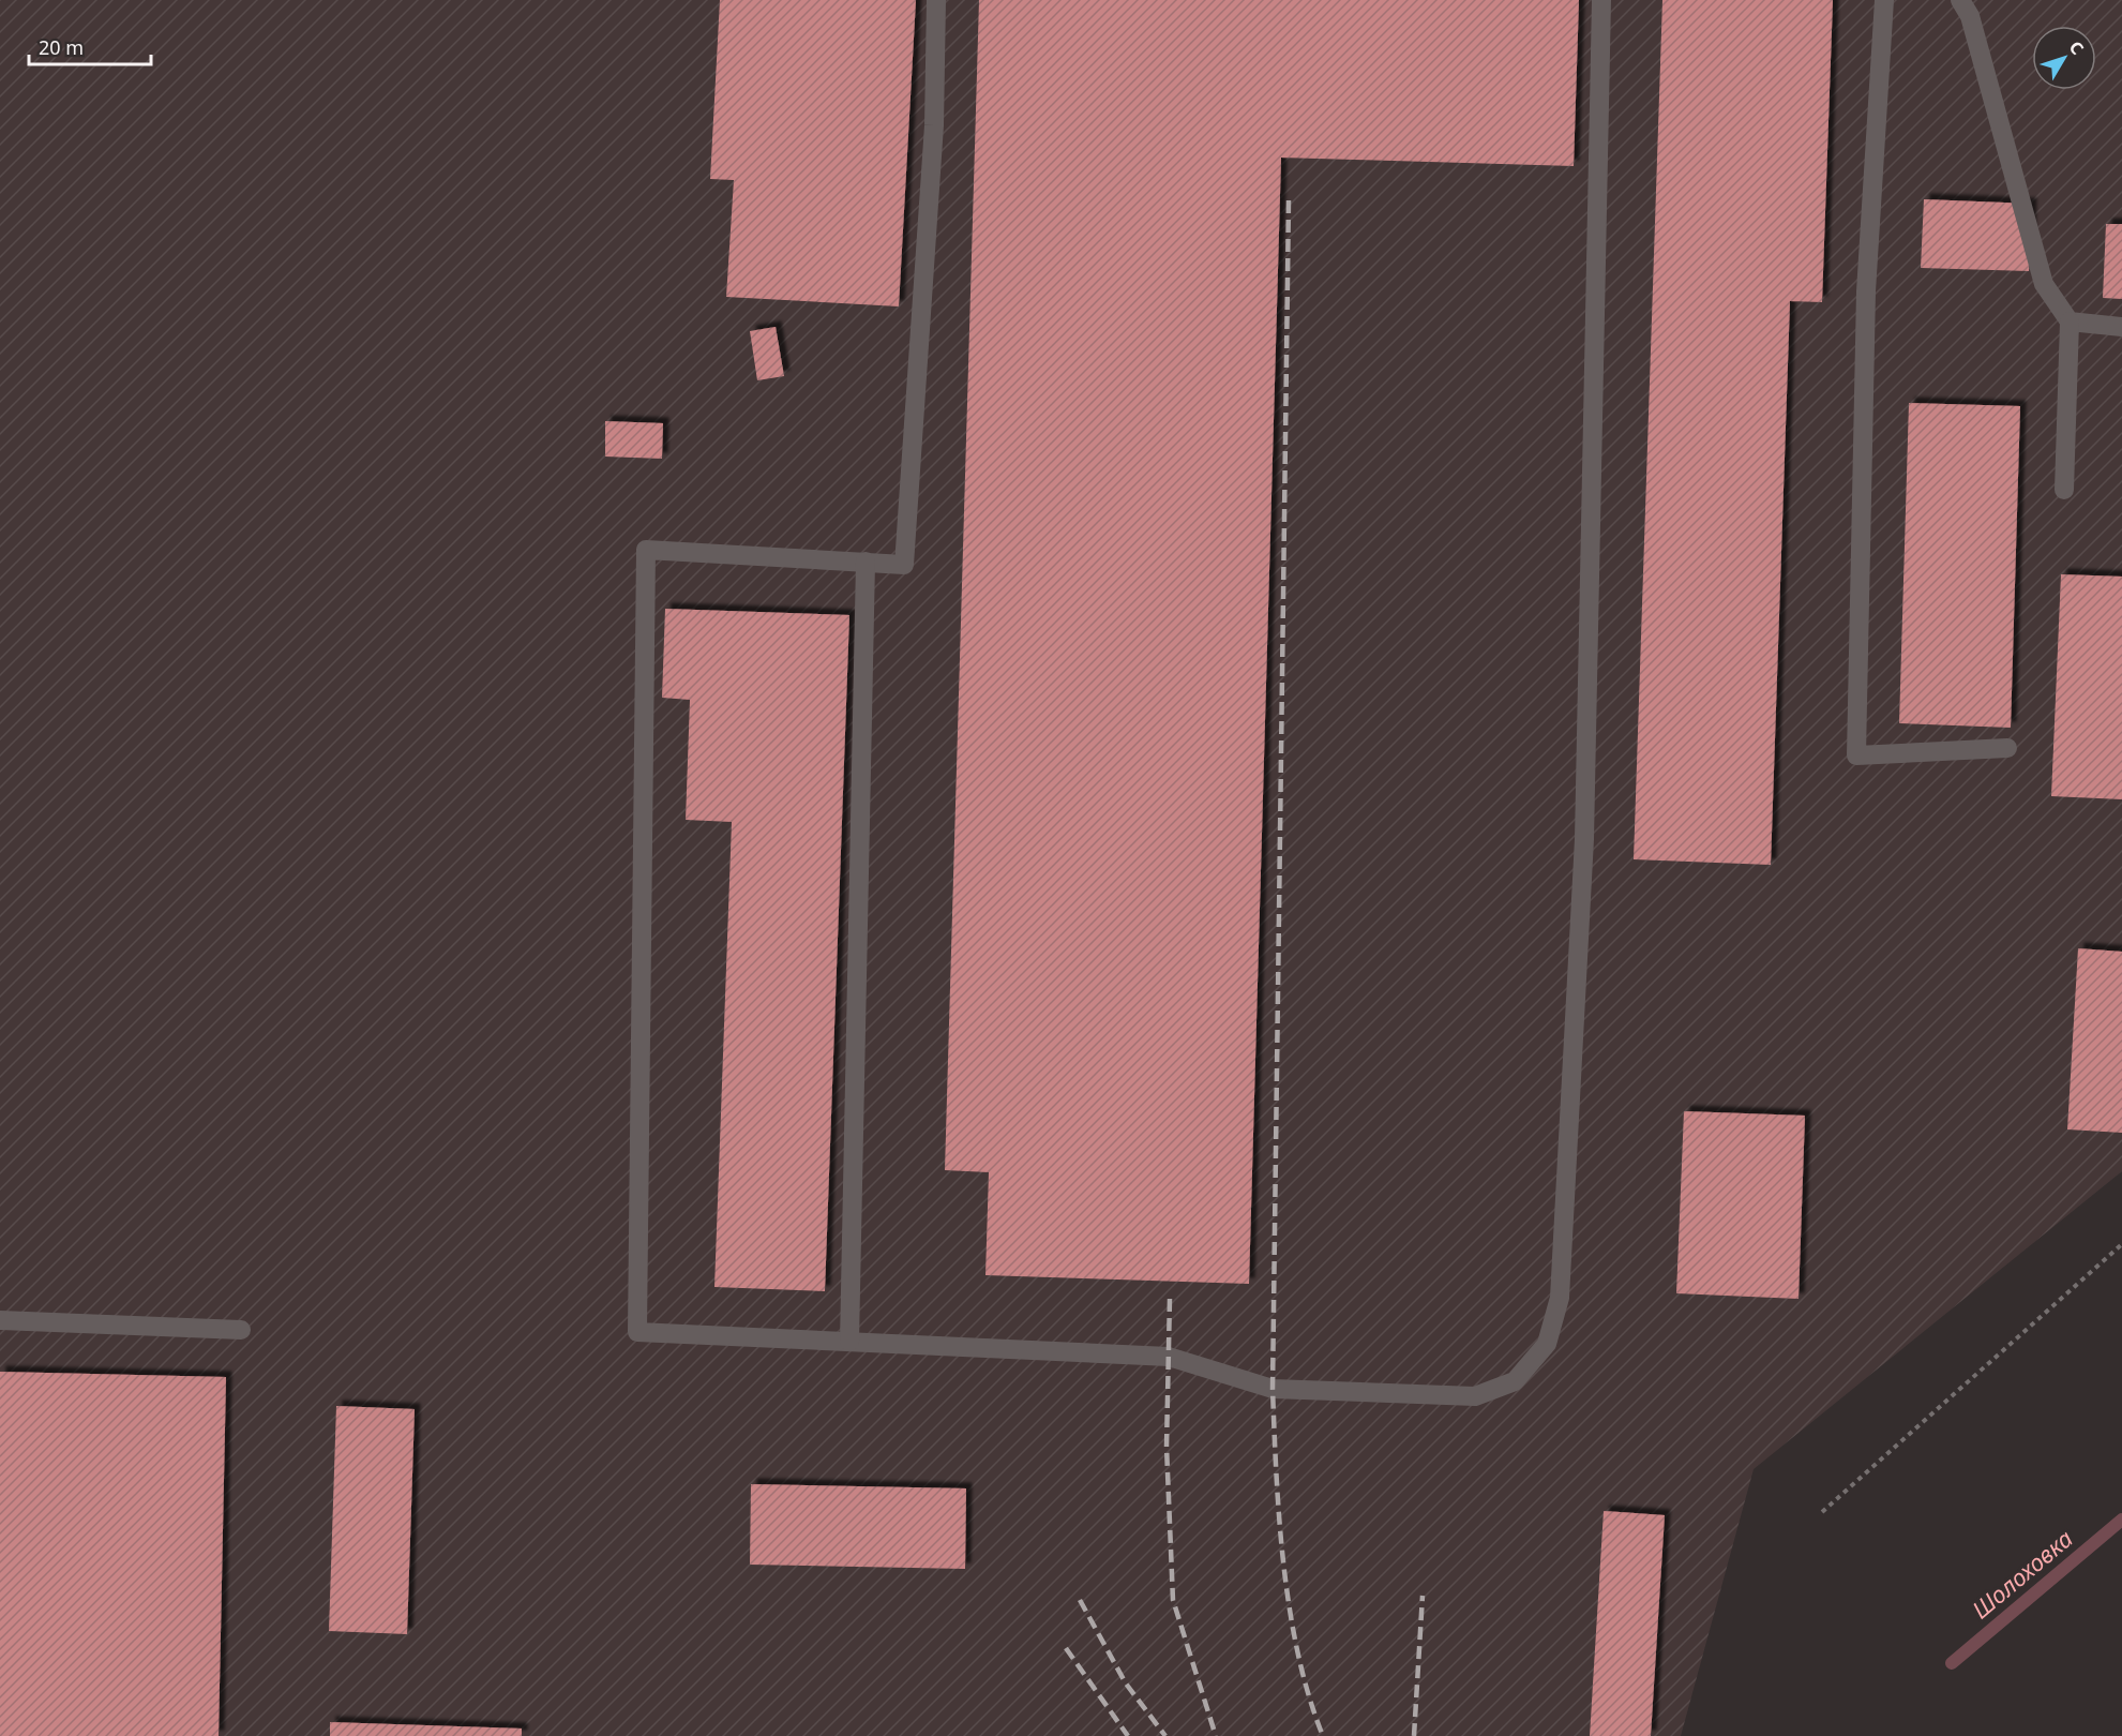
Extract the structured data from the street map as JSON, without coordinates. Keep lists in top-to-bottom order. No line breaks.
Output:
{"water":["Шолоховка"],"scale_bar":"20 m","north":"top right"}
